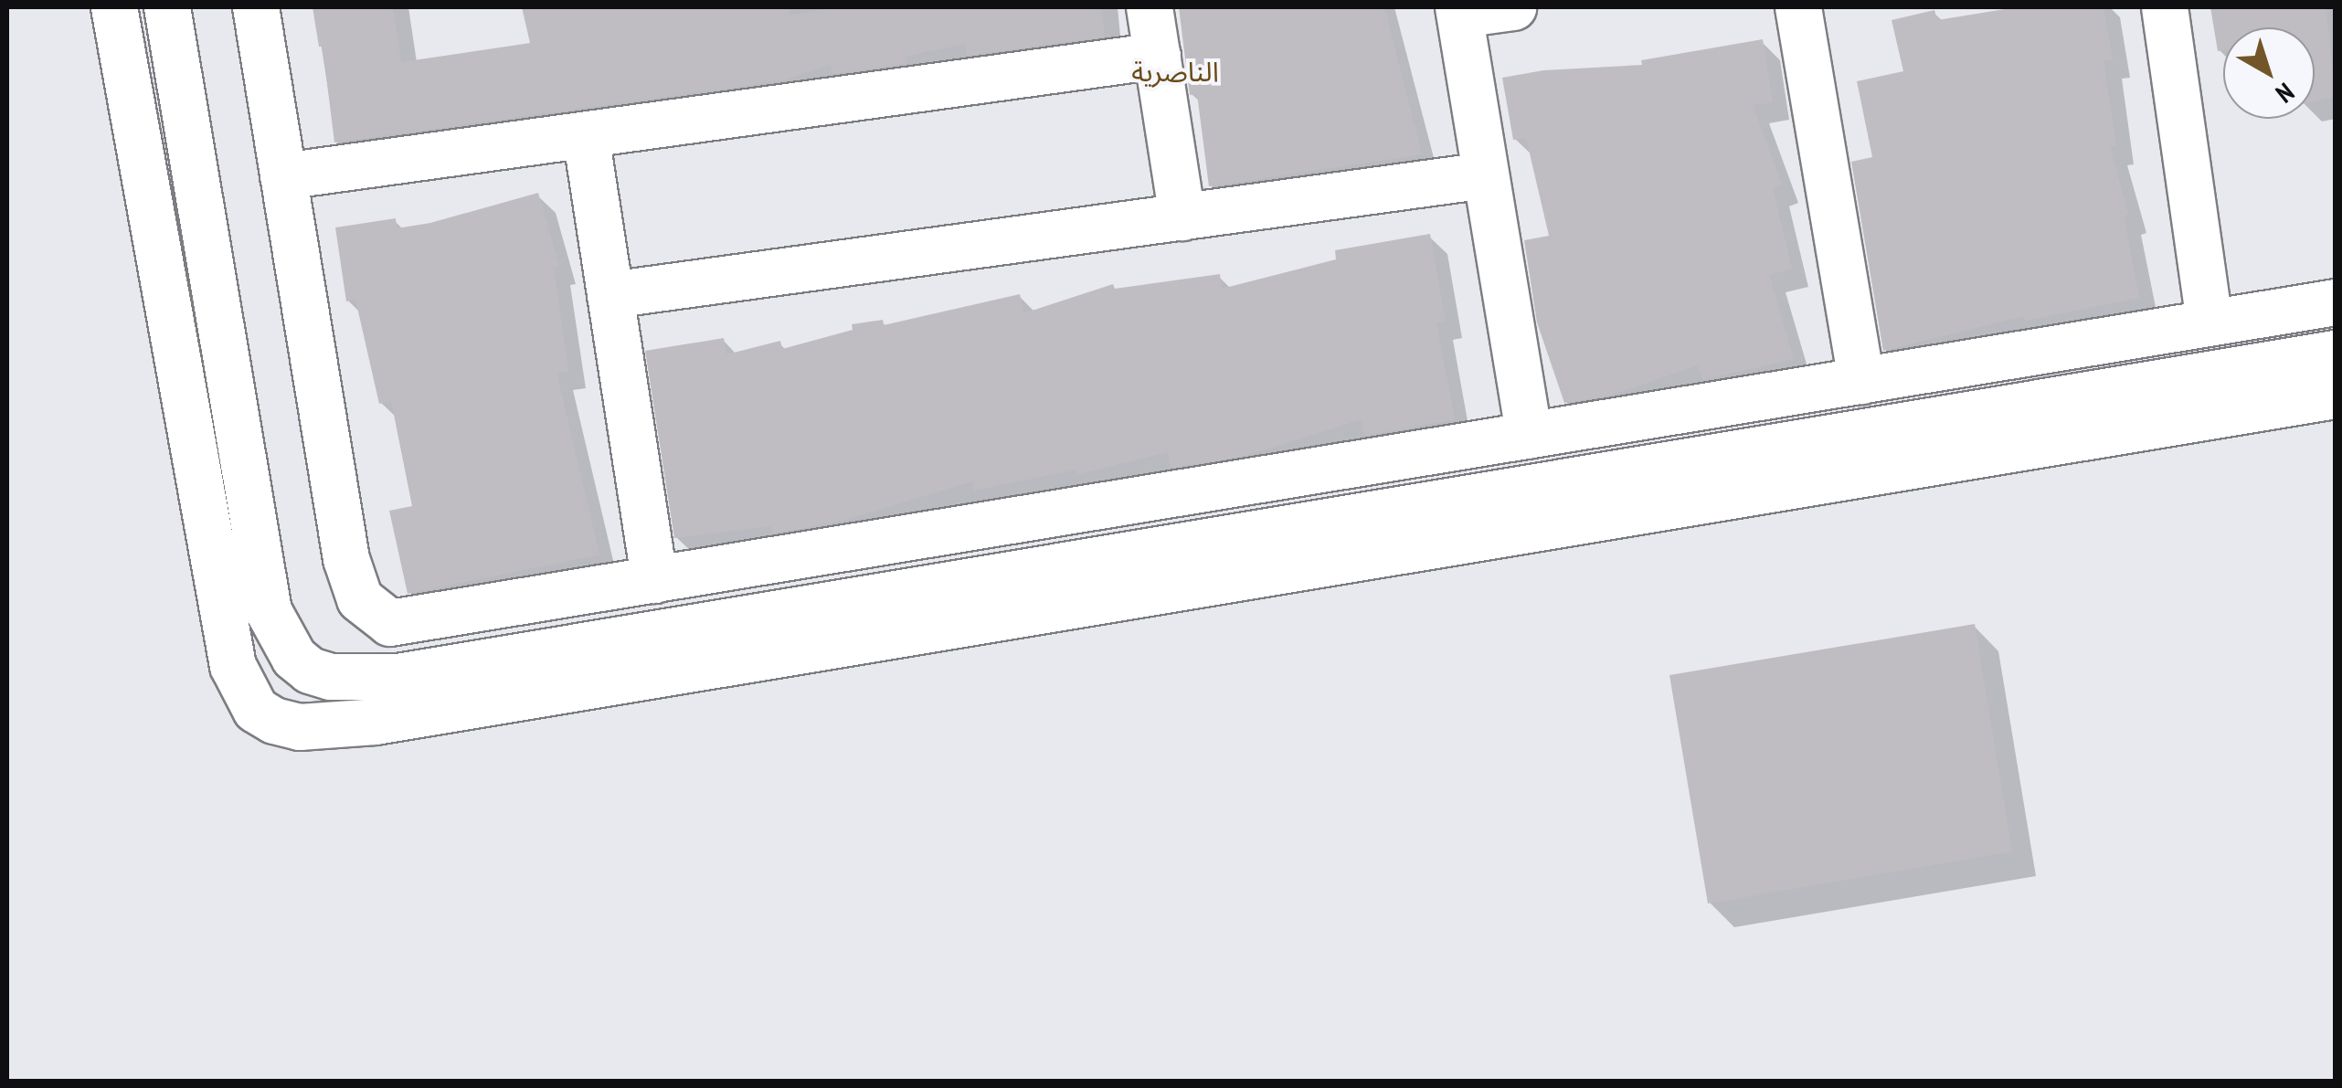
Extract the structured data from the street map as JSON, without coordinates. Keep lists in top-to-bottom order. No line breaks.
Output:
{"districts":["الناصرية"],"north":"bottom right"}
